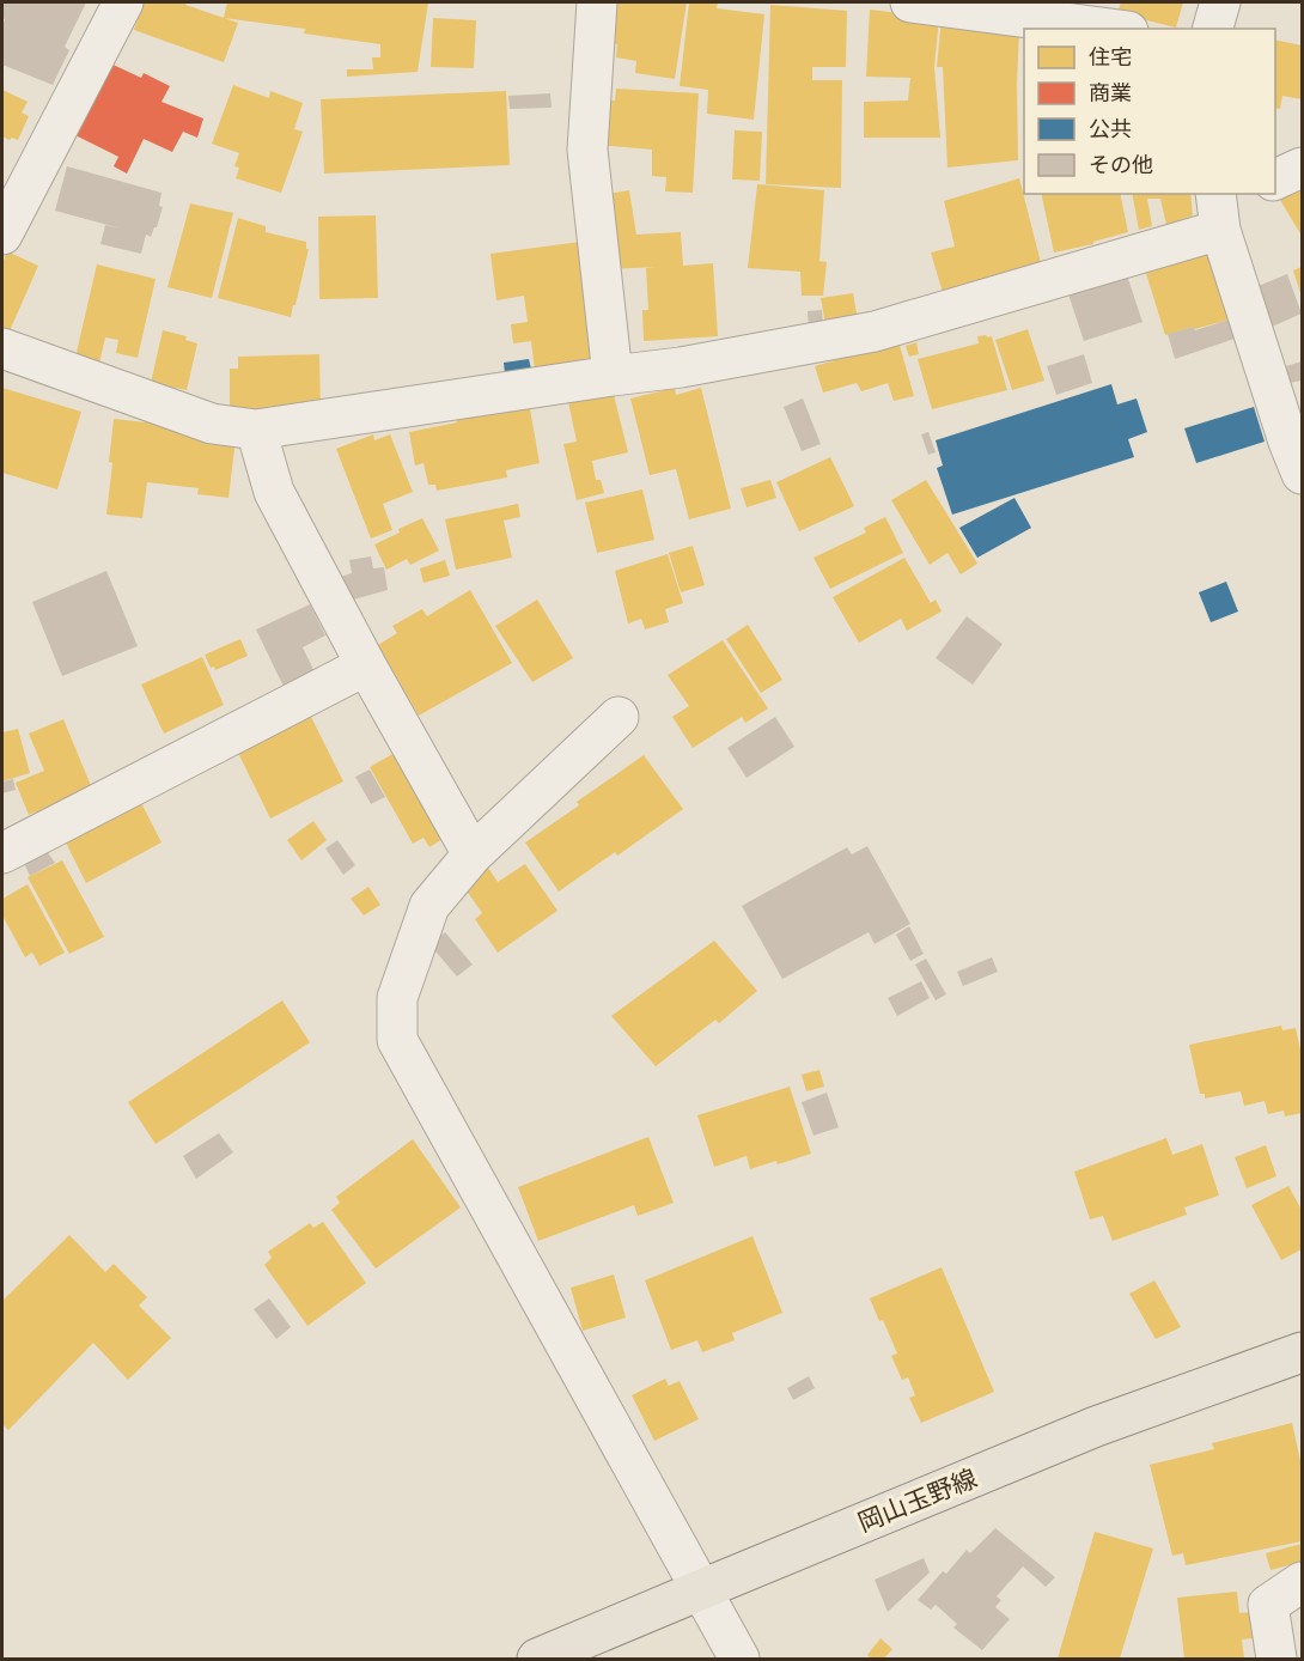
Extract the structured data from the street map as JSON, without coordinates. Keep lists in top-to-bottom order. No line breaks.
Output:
{"streets":{"main road":["岡山玉野線"]},"legend":["住宅","商業","公共","その他"]}
